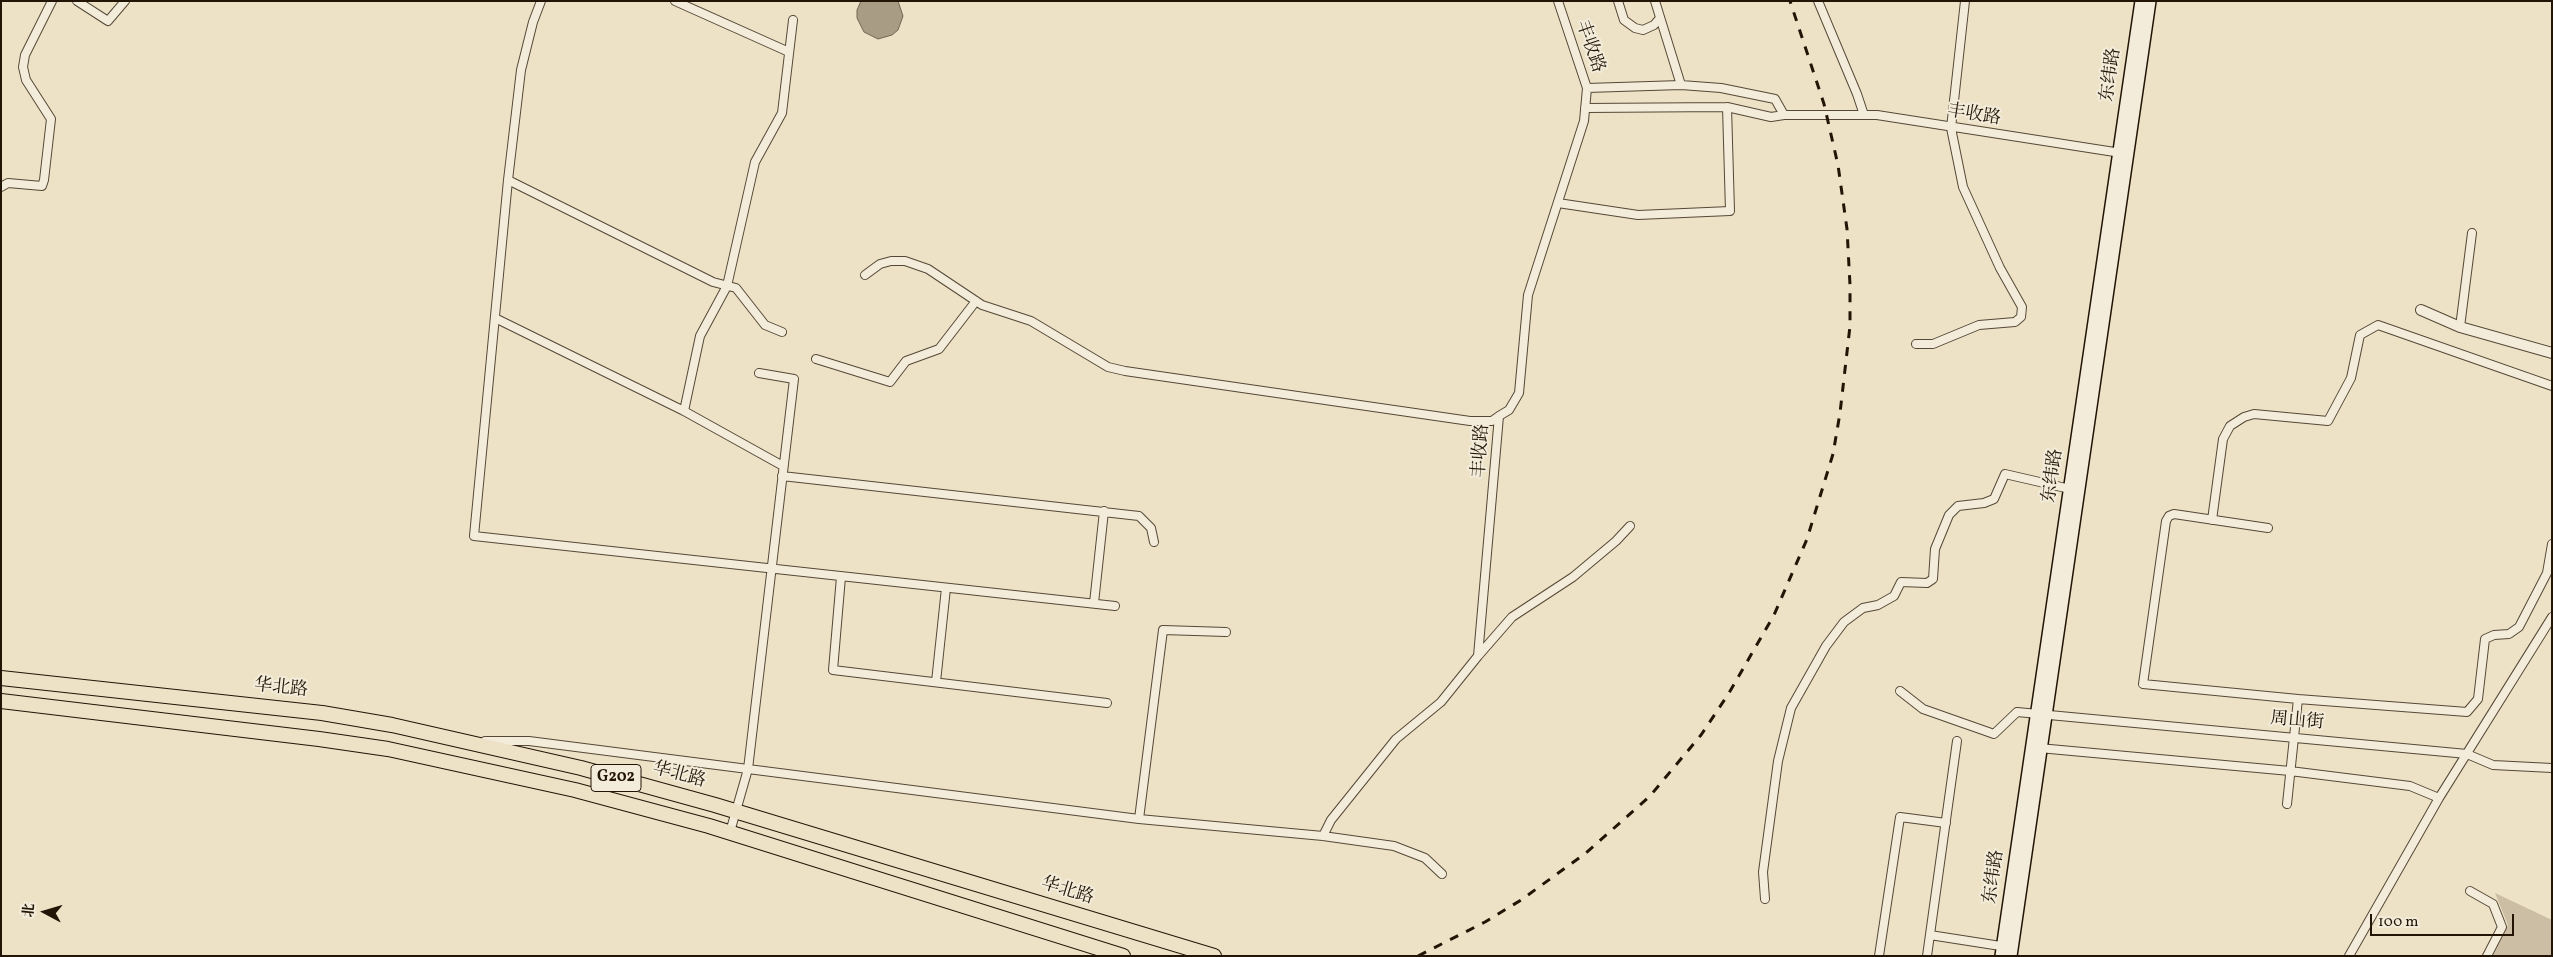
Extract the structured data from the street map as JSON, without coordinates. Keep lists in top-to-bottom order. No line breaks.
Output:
{"streets":{"highway":["华北路","G202"],"main road":["东纬路"],"street":["丰收路","周山街"]},"crossings":[["丰收路","东纬路"],["东纬路","周山街"]],"scale_bar":"100 m","north":"left"}
